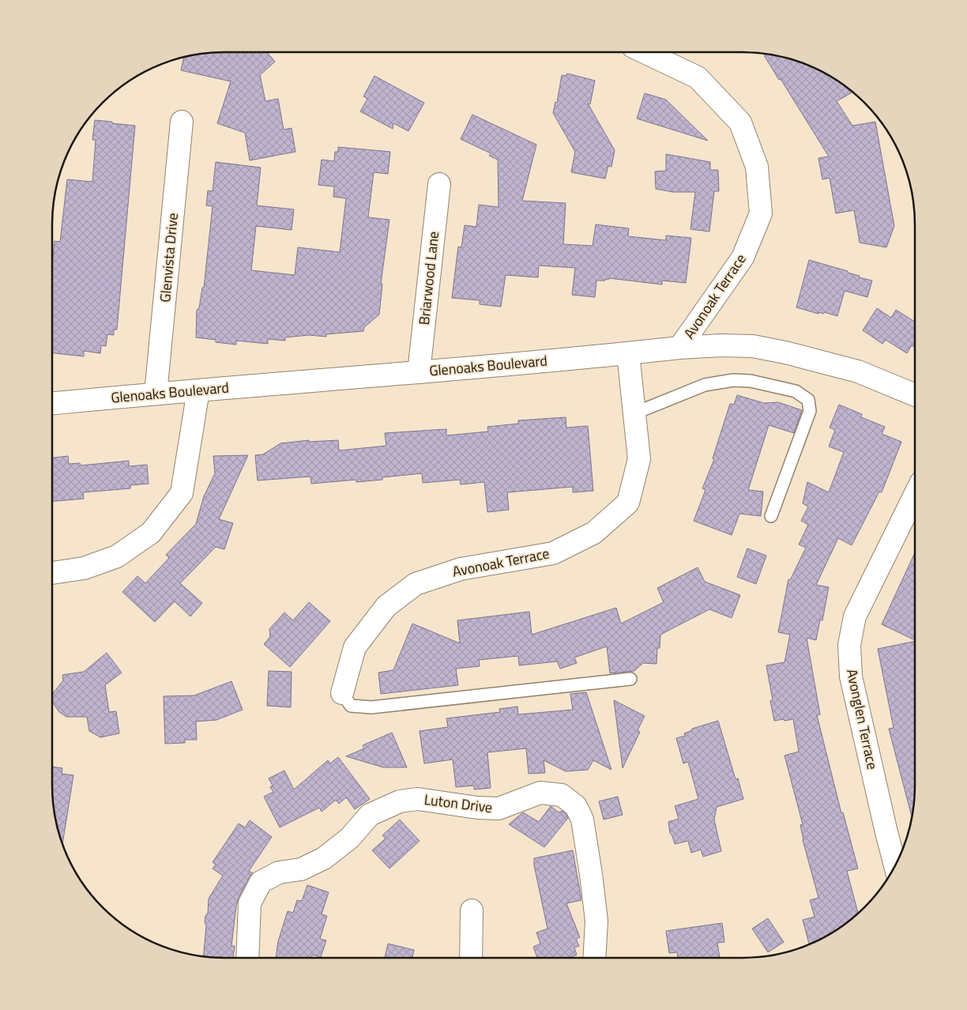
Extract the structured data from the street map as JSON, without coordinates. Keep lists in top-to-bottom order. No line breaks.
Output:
{"streets":{"street":["Glenvista Drive","Briarwood Lane","Avonoak Terrace","Glenoaks Boulevard","Avonglen Terrace","Luton Drive"]},"crossings":[["Glenvista Drive","Glenoaks Boulevard"],["Briarwood Lane","Glenoaks Boulevard"],["Avonoak Terrace","Glenoaks Boulevard"]]}
